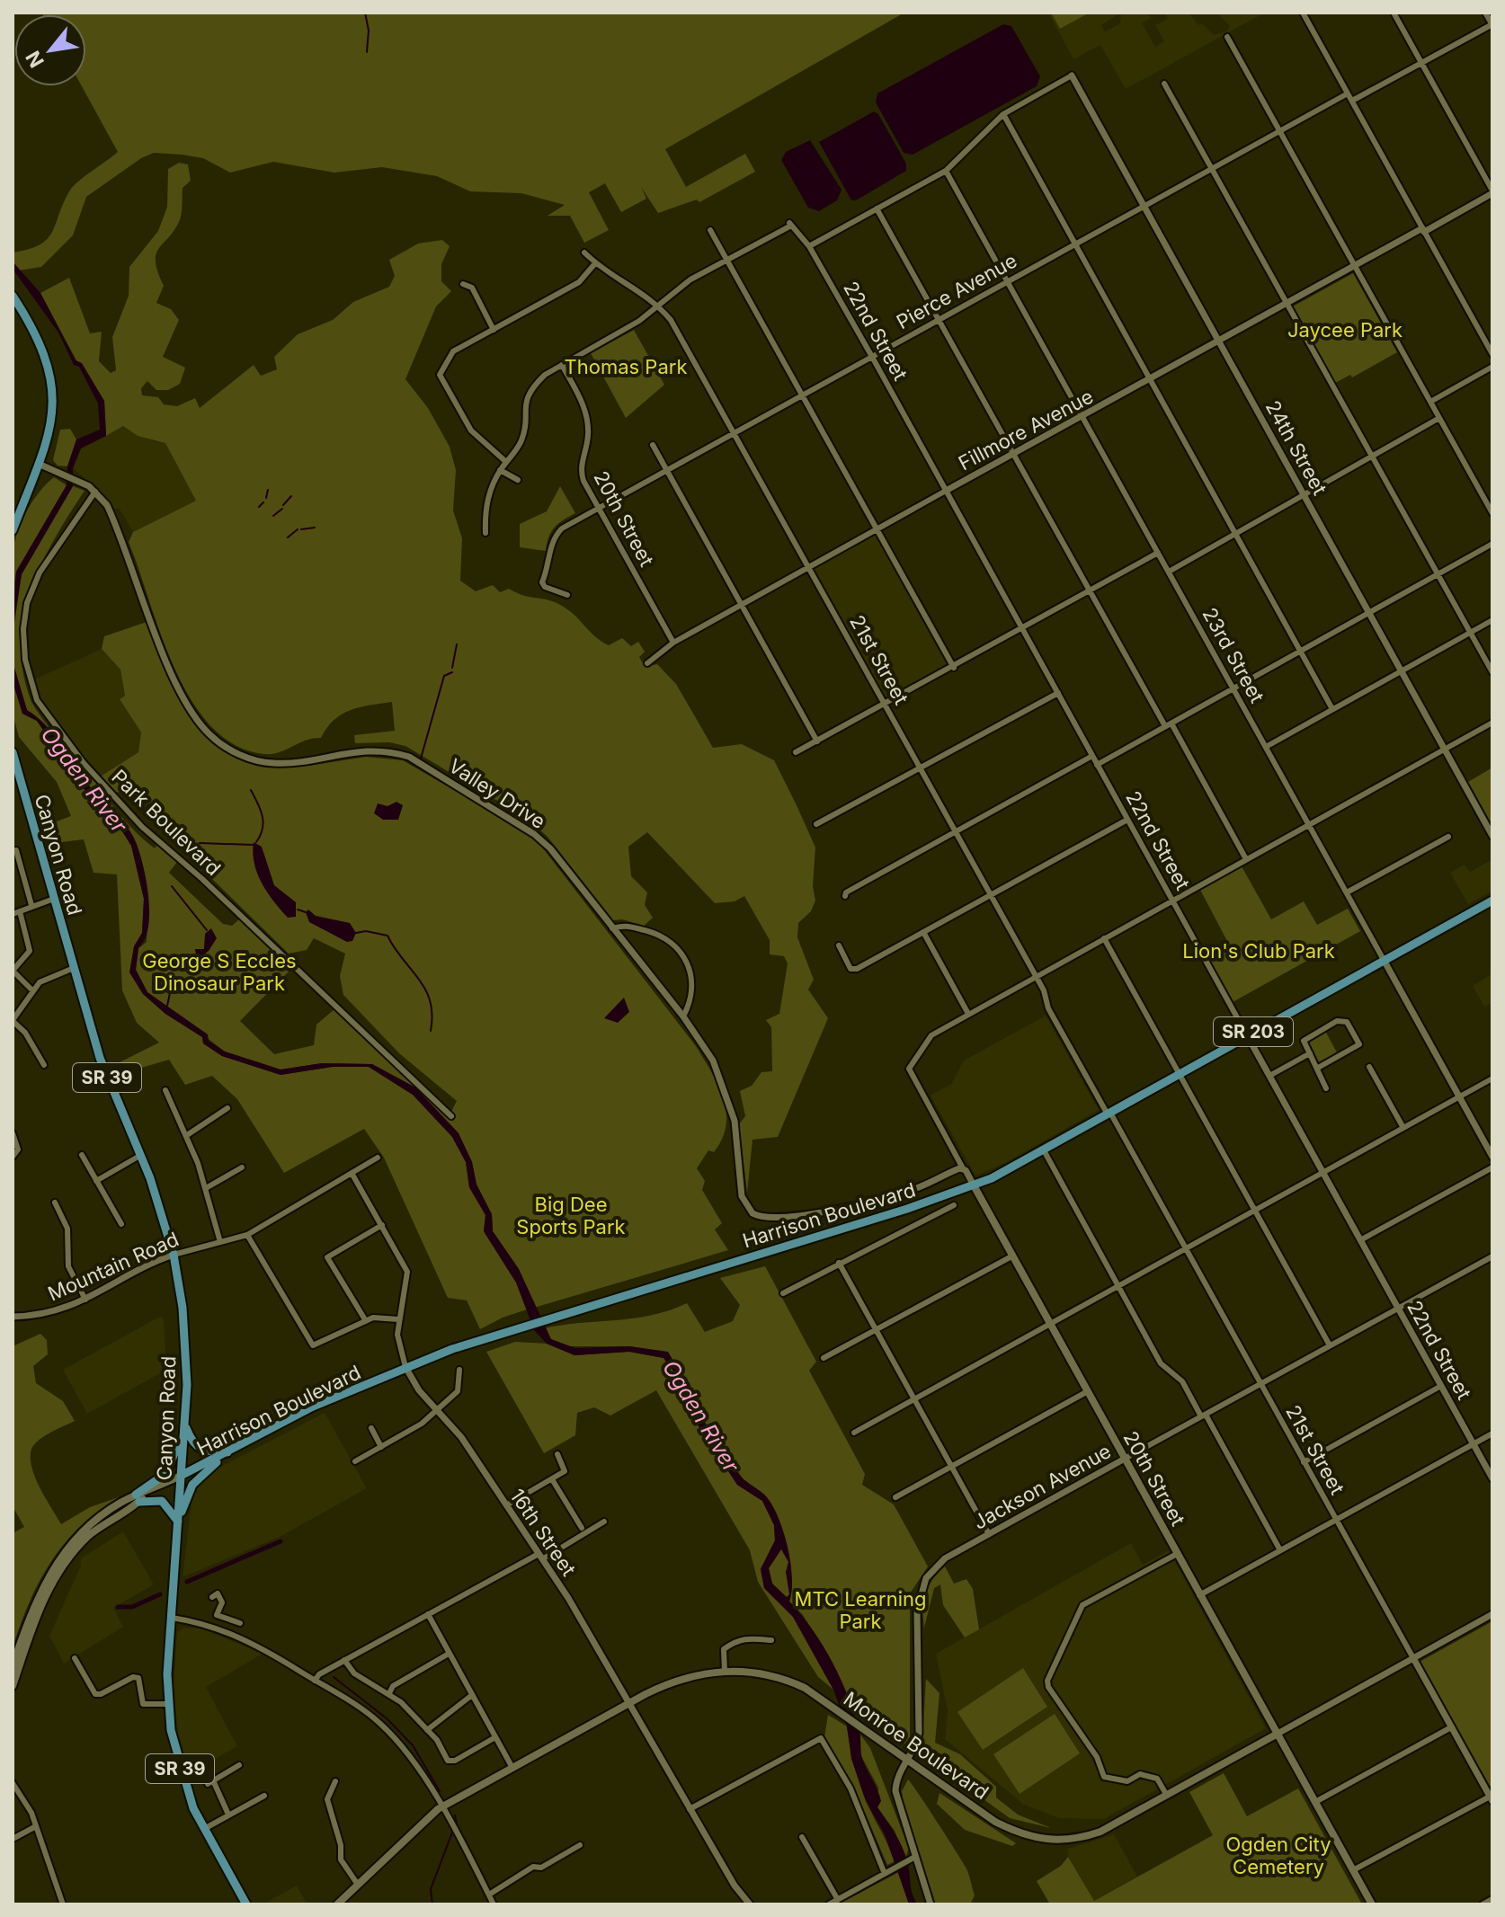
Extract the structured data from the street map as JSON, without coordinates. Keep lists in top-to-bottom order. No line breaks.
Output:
{"streets":{"main road":["20th Street","Canyon Road","SR 203","SR 39","Harrison Boulevard","Monroe Boulevard"],"street":["Pierce Avenue","22nd Street","Fillmore Avenue","24th Street","23rd Street","21st Street","Valley Drive","Park Boulevard","Mountain Road","Jackson Avenue","16th Street"]},"crossings":[["Pierce Avenue","22nd Street"],["Pierce Avenue","24th Street"],["Pierce Avenue","20th Street"],["Pierce Avenue","23rd Street"],["Pierce Avenue","21st Street"],["22nd Street","Fillmore Avenue"],["22nd Street","Harrison Boulevard"],["22nd Street","Jackson Avenue"],["Fillmore Avenue","24th Street"],["Fillmore Avenue","20th Street"],["Fillmore Avenue","23rd Street"],["Fillmore Avenue","21st Street"],["20th Street","Valley Drive"],["20th Street","Harrison Boulevard"],["20th Street","Jackson Avenue"],["20th Street","Monroe Boulevard"],["23rd Street","Harrison Boulevard"],["21st Street","Harrison Boulevard"],["21st Street","Jackson Avenue"],["21st Street","Monroe Boulevard"],["Valley Drive","Park Boulevard"],["Canyon Road","SR 39"],["Canyon Road","Harrison Boulevard"],["Canyon Road","Mountain Road"],["Harrison Boulevard","16th Street"],["Mountain Road","16th Street"],["Jackson Avenue","Monroe Boulevard"],["16th Street","Monroe Boulevard"]],"water":["Ogden River"],"parks":["Jaycee Park","Thomas Park","Lion's Club Park","George S Eccles Dinosaur Park","Big Dee Sports Park","MTC Learning Park","Ogden City Cemetery"],"north":"bottom left"}
